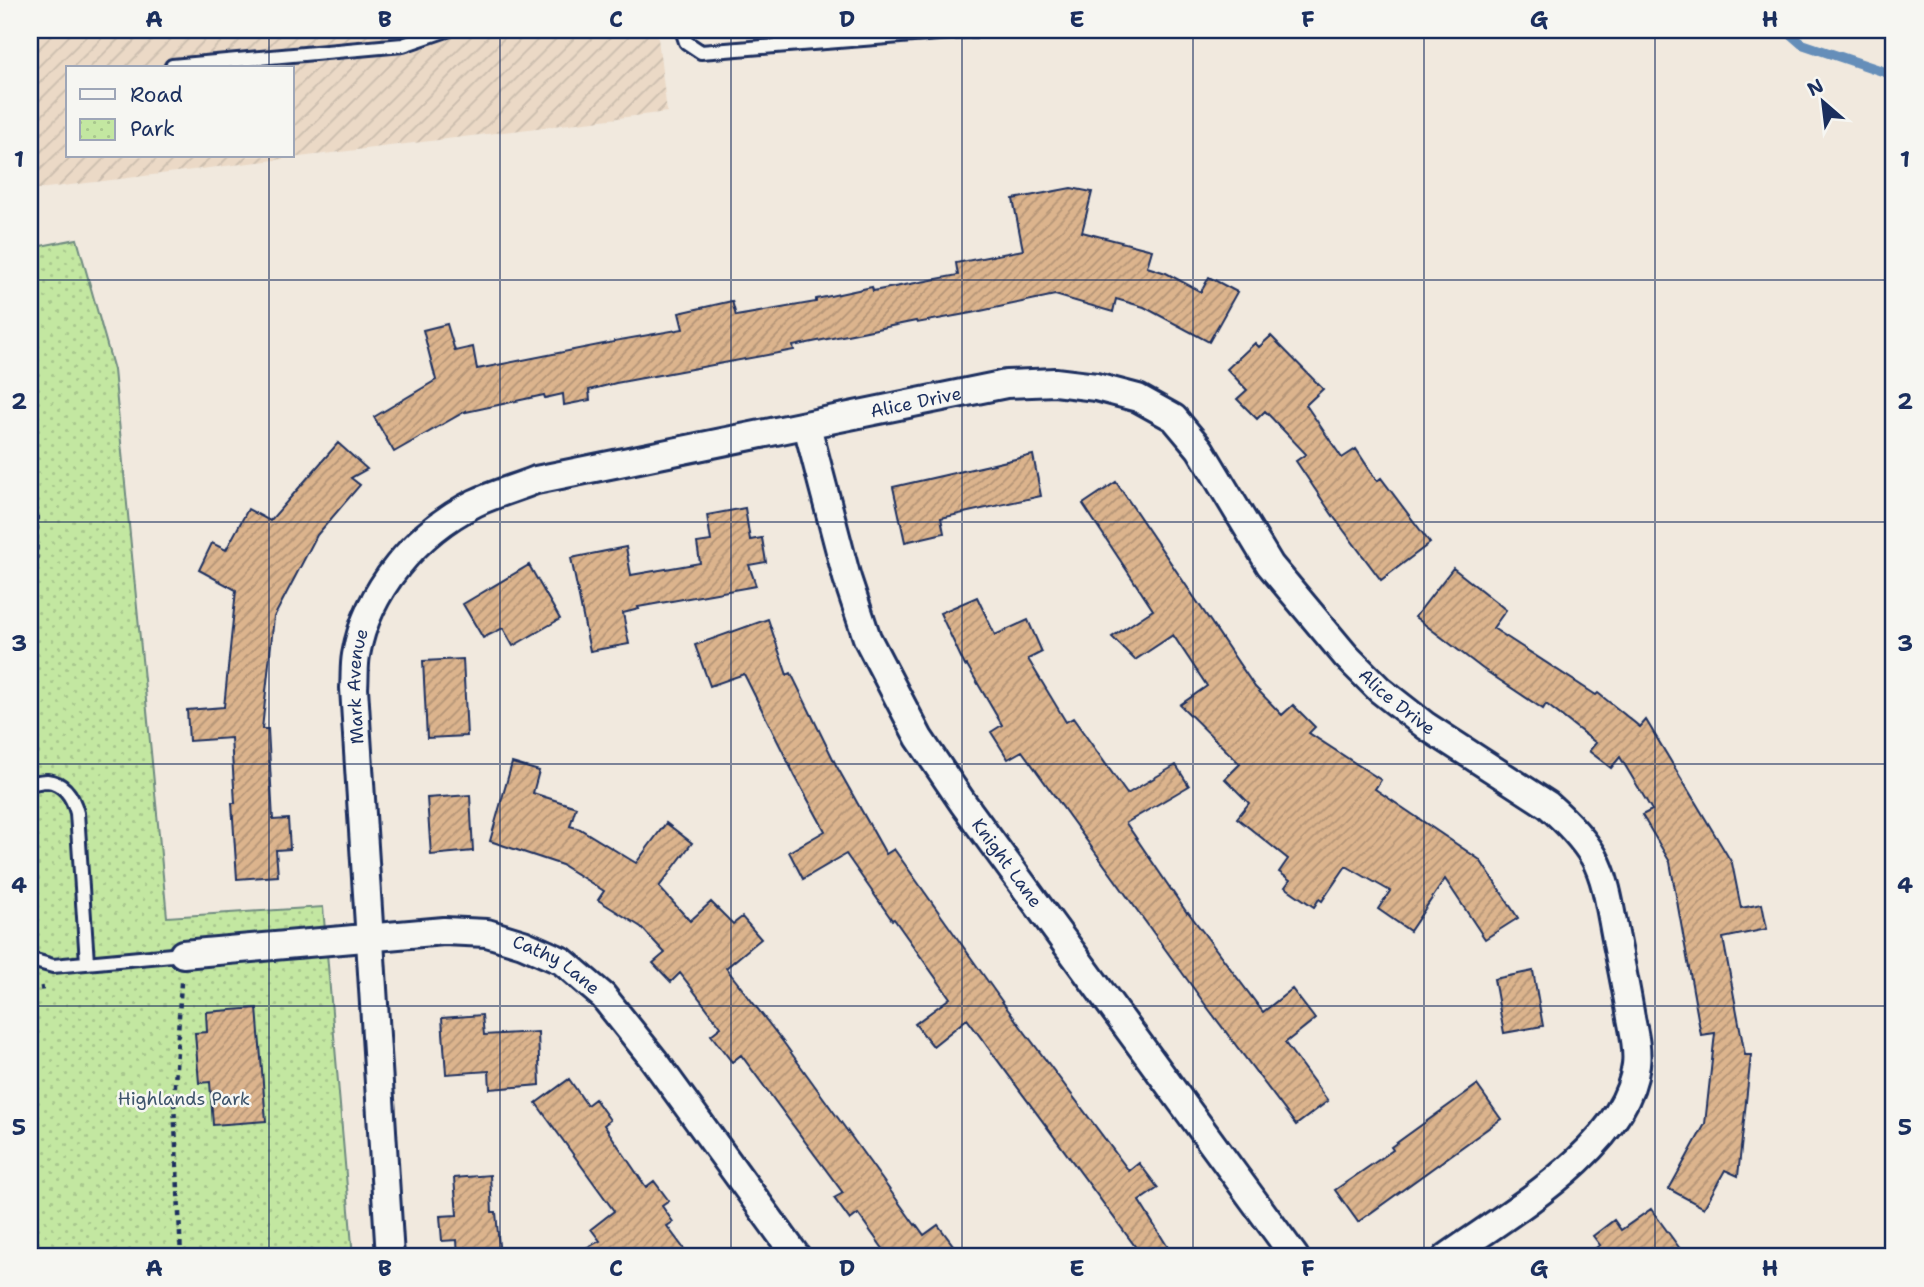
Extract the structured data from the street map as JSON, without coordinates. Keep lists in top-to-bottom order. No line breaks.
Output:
{"streets":{"street":["Alice Drive","Mark Avenue","Knight Lane","Cathy Lane"]},"crossings":[["Alice Drive","Mark Avenue"],["Alice Drive","Knight Lane"],["Mark Avenue","Knight Lane"],["Mark Avenue","Cathy Lane"]],"parks":["Highlands Park"],"legend":["Road","Park"],"north":"top left","grid":{"columns":["A","B","C","D","E","F","G","H"],"rows":["1","2","3","4","5"]}}
